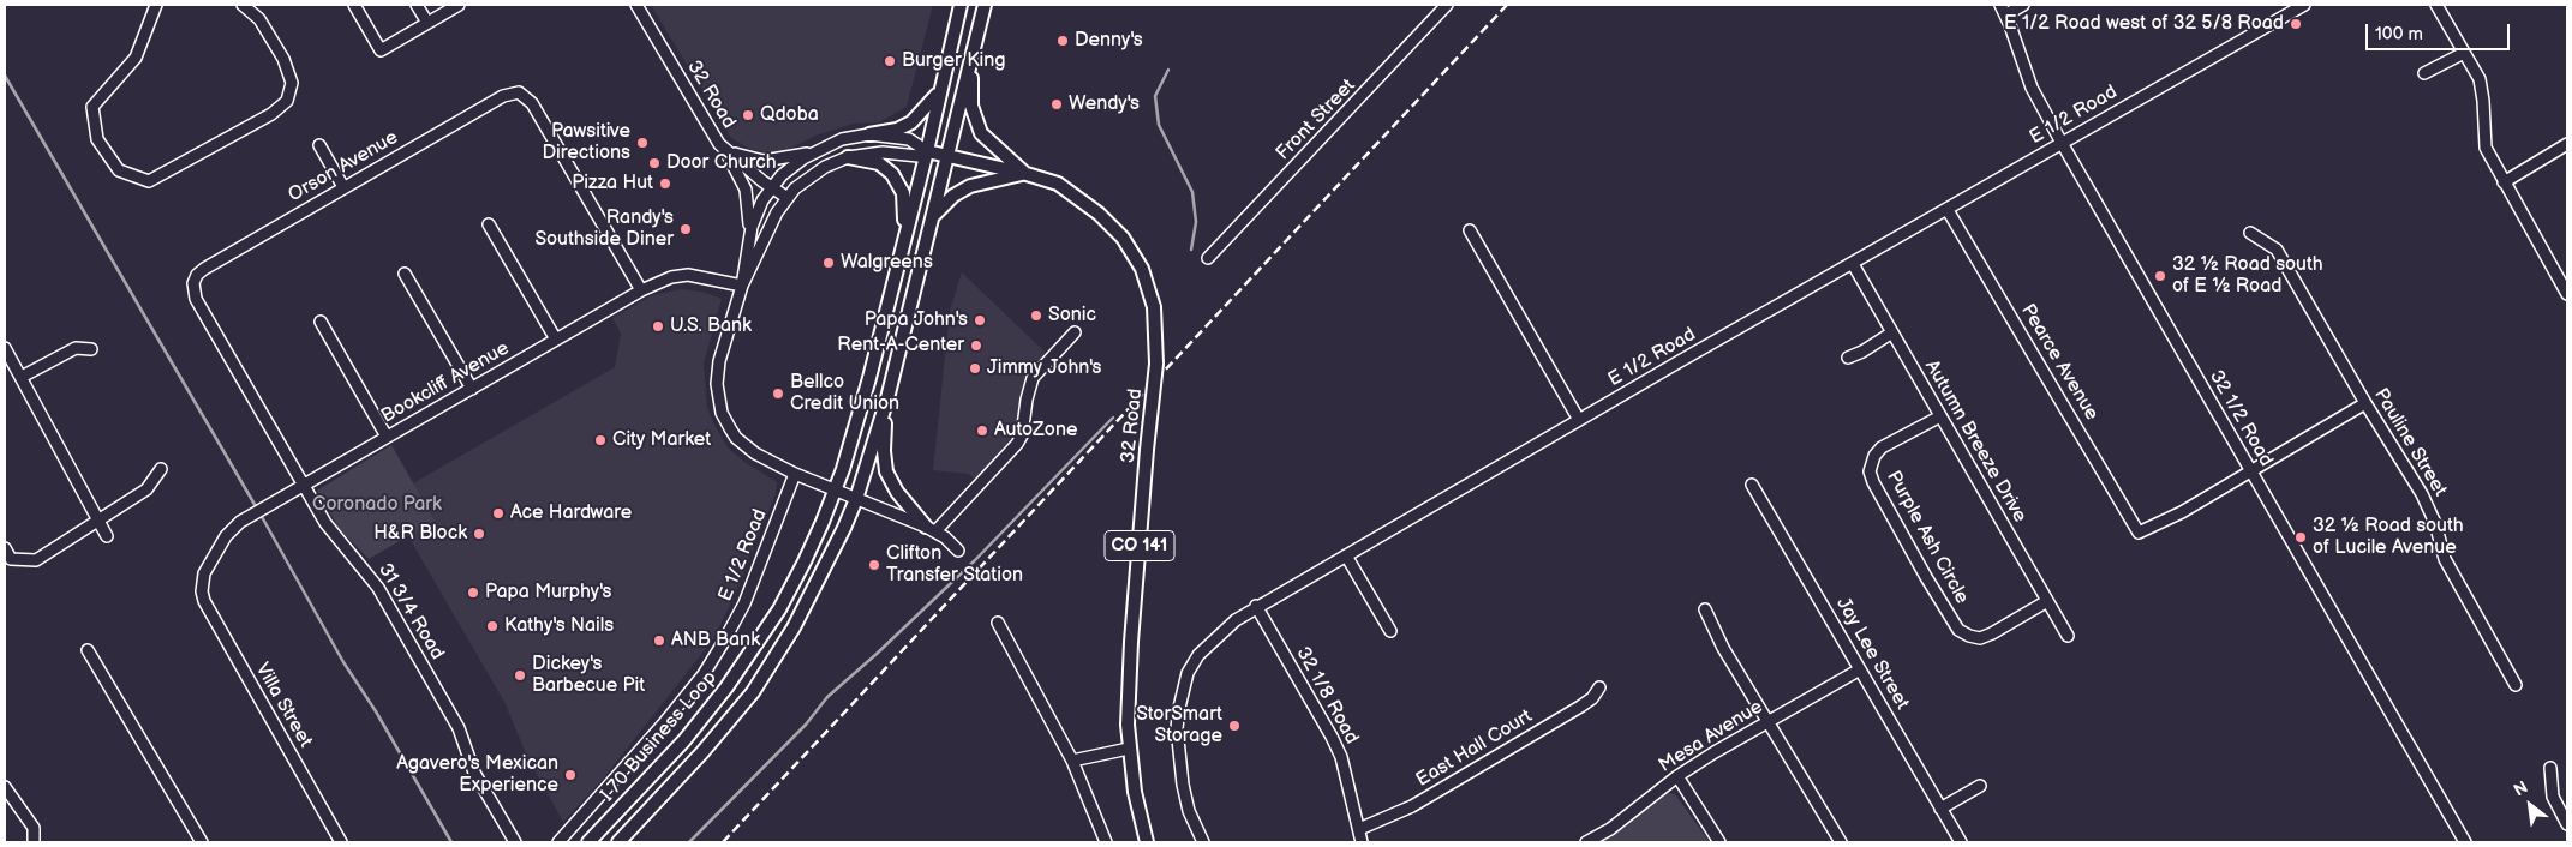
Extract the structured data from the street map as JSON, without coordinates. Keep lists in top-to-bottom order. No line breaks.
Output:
{"streets":{"main road":["32 Road","CO 141","I 70 Business Loop"],"street":["E 1/2 Road","Front Street","Orson Avenue","Pearce Avenue","Bookcliff Avenue","32 1/2 Road","Autumn Breeze Drive","Pauline Street","Purple Ash Circle","31 3/4 Road","Jay Lee Street","32 1/8 Road","Villa Street","Mesa Avenue","East Hall Court"]},"crossings":[["32 Road","E 1/2 Road"],["32 Road","Bookcliff Avenue"],["32 Road","I 70 Business Loop"],["E 1/2 Road","Pearce Avenue"],["E 1/2 Road","32 1/2 Road"],["E 1/2 Road","Autumn Breeze Drive"],["E 1/2 Road","32 1/8 Road"],["Orson Avenue","Bookcliff Avenue"],["Orson Avenue","31 3/4 Road"],["Pearce Avenue","32 1/2 Road"],["Bookcliff Avenue","31 3/4 Road"],["Bookcliff Avenue","Villa Street"],["Autumn Breeze Drive","Purple Ash Circle"],["Jay Lee Street","Mesa Avenue"],["32 1/8 Road","East Hall Court"]],"parks":["Coronado Park"],"places":["E 1/2 Road west of 32 5/8 Road","Denny's","Burger King","Wendy's","Qdoba","Pawsitive Directions","Door Church","Pizza Hut","Randy's Southside Diner","Walgreens","32 ½ Road south of E ½ Road","Sonic","Papa John's","U.S. Bank","Rent-A-Center","Jimmy John's","Bellco Credit Union","AutoZone","City Market","Ace Hardware","H&R Block","32 ½ Road south of Lucile Avenue","Clifton Transfer Station","Papa Murphy's","Kathy's Nails","ANB Bank","Dickey's Barbecue Pit","StorSmart Storage","Agavero's Mexican Experience"],"scale_bar":"100 m","north":"top left"}
